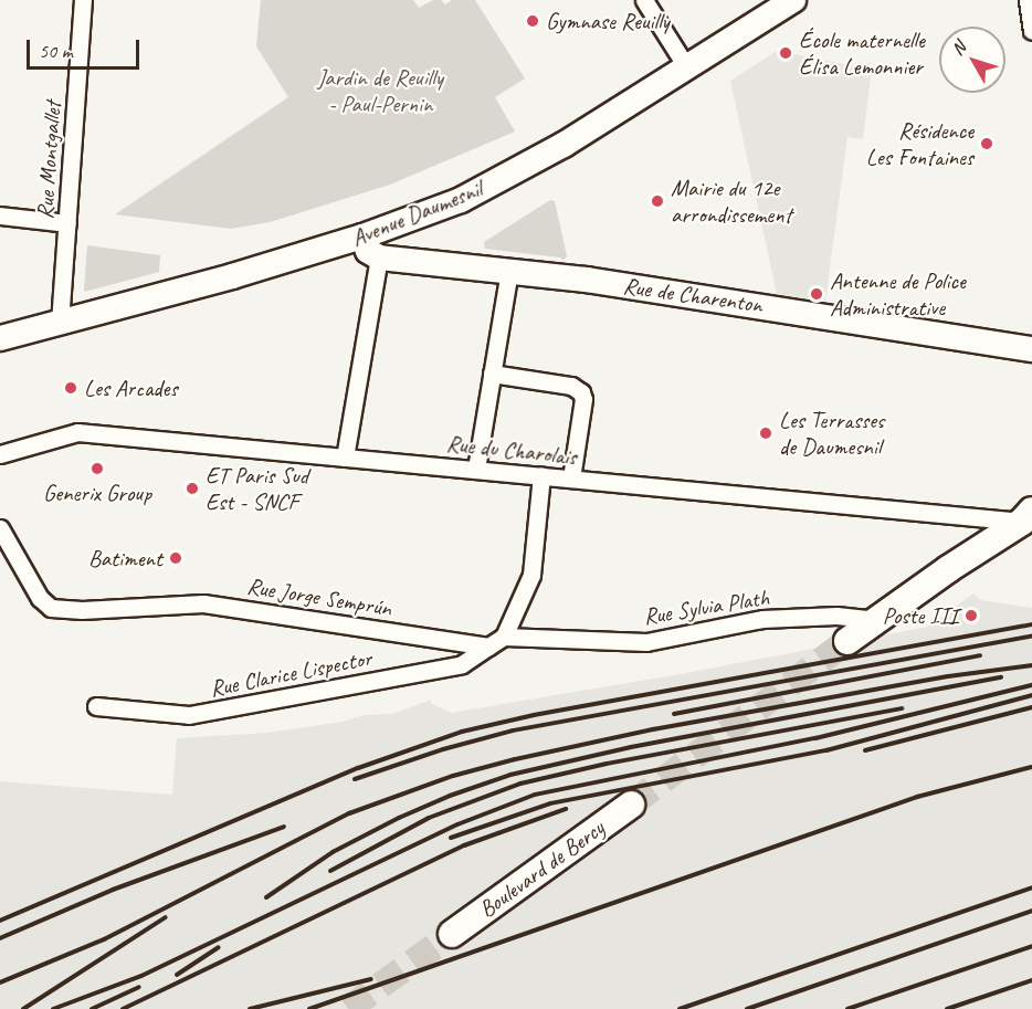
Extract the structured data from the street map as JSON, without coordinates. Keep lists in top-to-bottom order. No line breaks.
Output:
{"streets":{"main road":["Avenue Daumesnil","Rue de Charenton","Boulevard de Bercy"],"street":["Rue Montgallet","Rue du Charolais","Rue Jorge Semprún","Rue Sylvia Plath","Rue Clarice Lispector"]},"crossings":[["Rue Montgallet","Avenue Daumesnil"],["Rue Jorge Semprún","Rue Clarice Lispector"]],"parks":["Jardin de Reuilly - Paul-Pernin"],"places":["Gymnase Reuilly","École maternelle Élisa Lemonnier","Résidence Les Fontaines","Mairie du 12e arrondissement","Antenne de Police Administrative","Les Arcades","Les Terrasses de Daumesnil","Generix Group","ET Paris Sud Est - SNCF","Batiment","Poste III"],"scale_bar":"50 m","north":"top left"}
